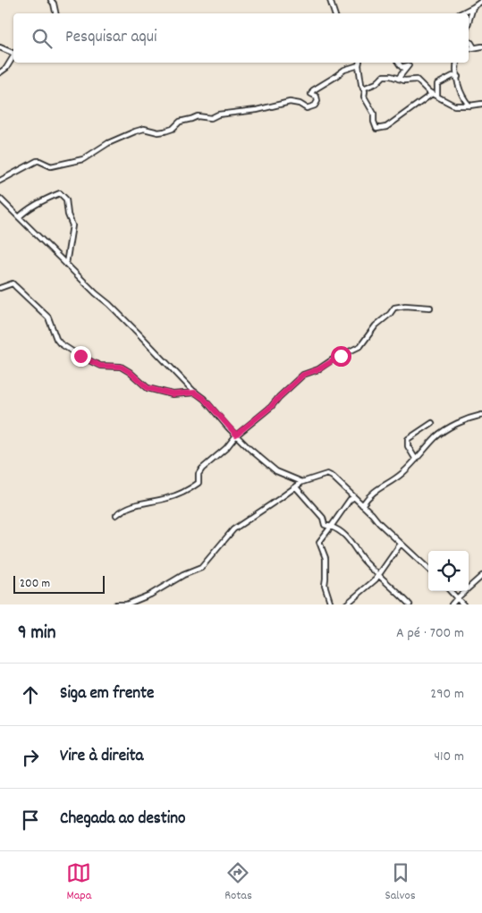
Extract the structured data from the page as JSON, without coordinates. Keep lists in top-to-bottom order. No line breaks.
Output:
{"scale_bar":"200 m","page":{"search":"Pesquisar aqui","scale":"200 m","heading":["9 min","A pé · 700 m"],"list":[["Siga em frente","290 m"],["Vire à direita","410 m"],"Chegada ao destino"],"nav":["Mapa","Rotas","Salvos"]}}
